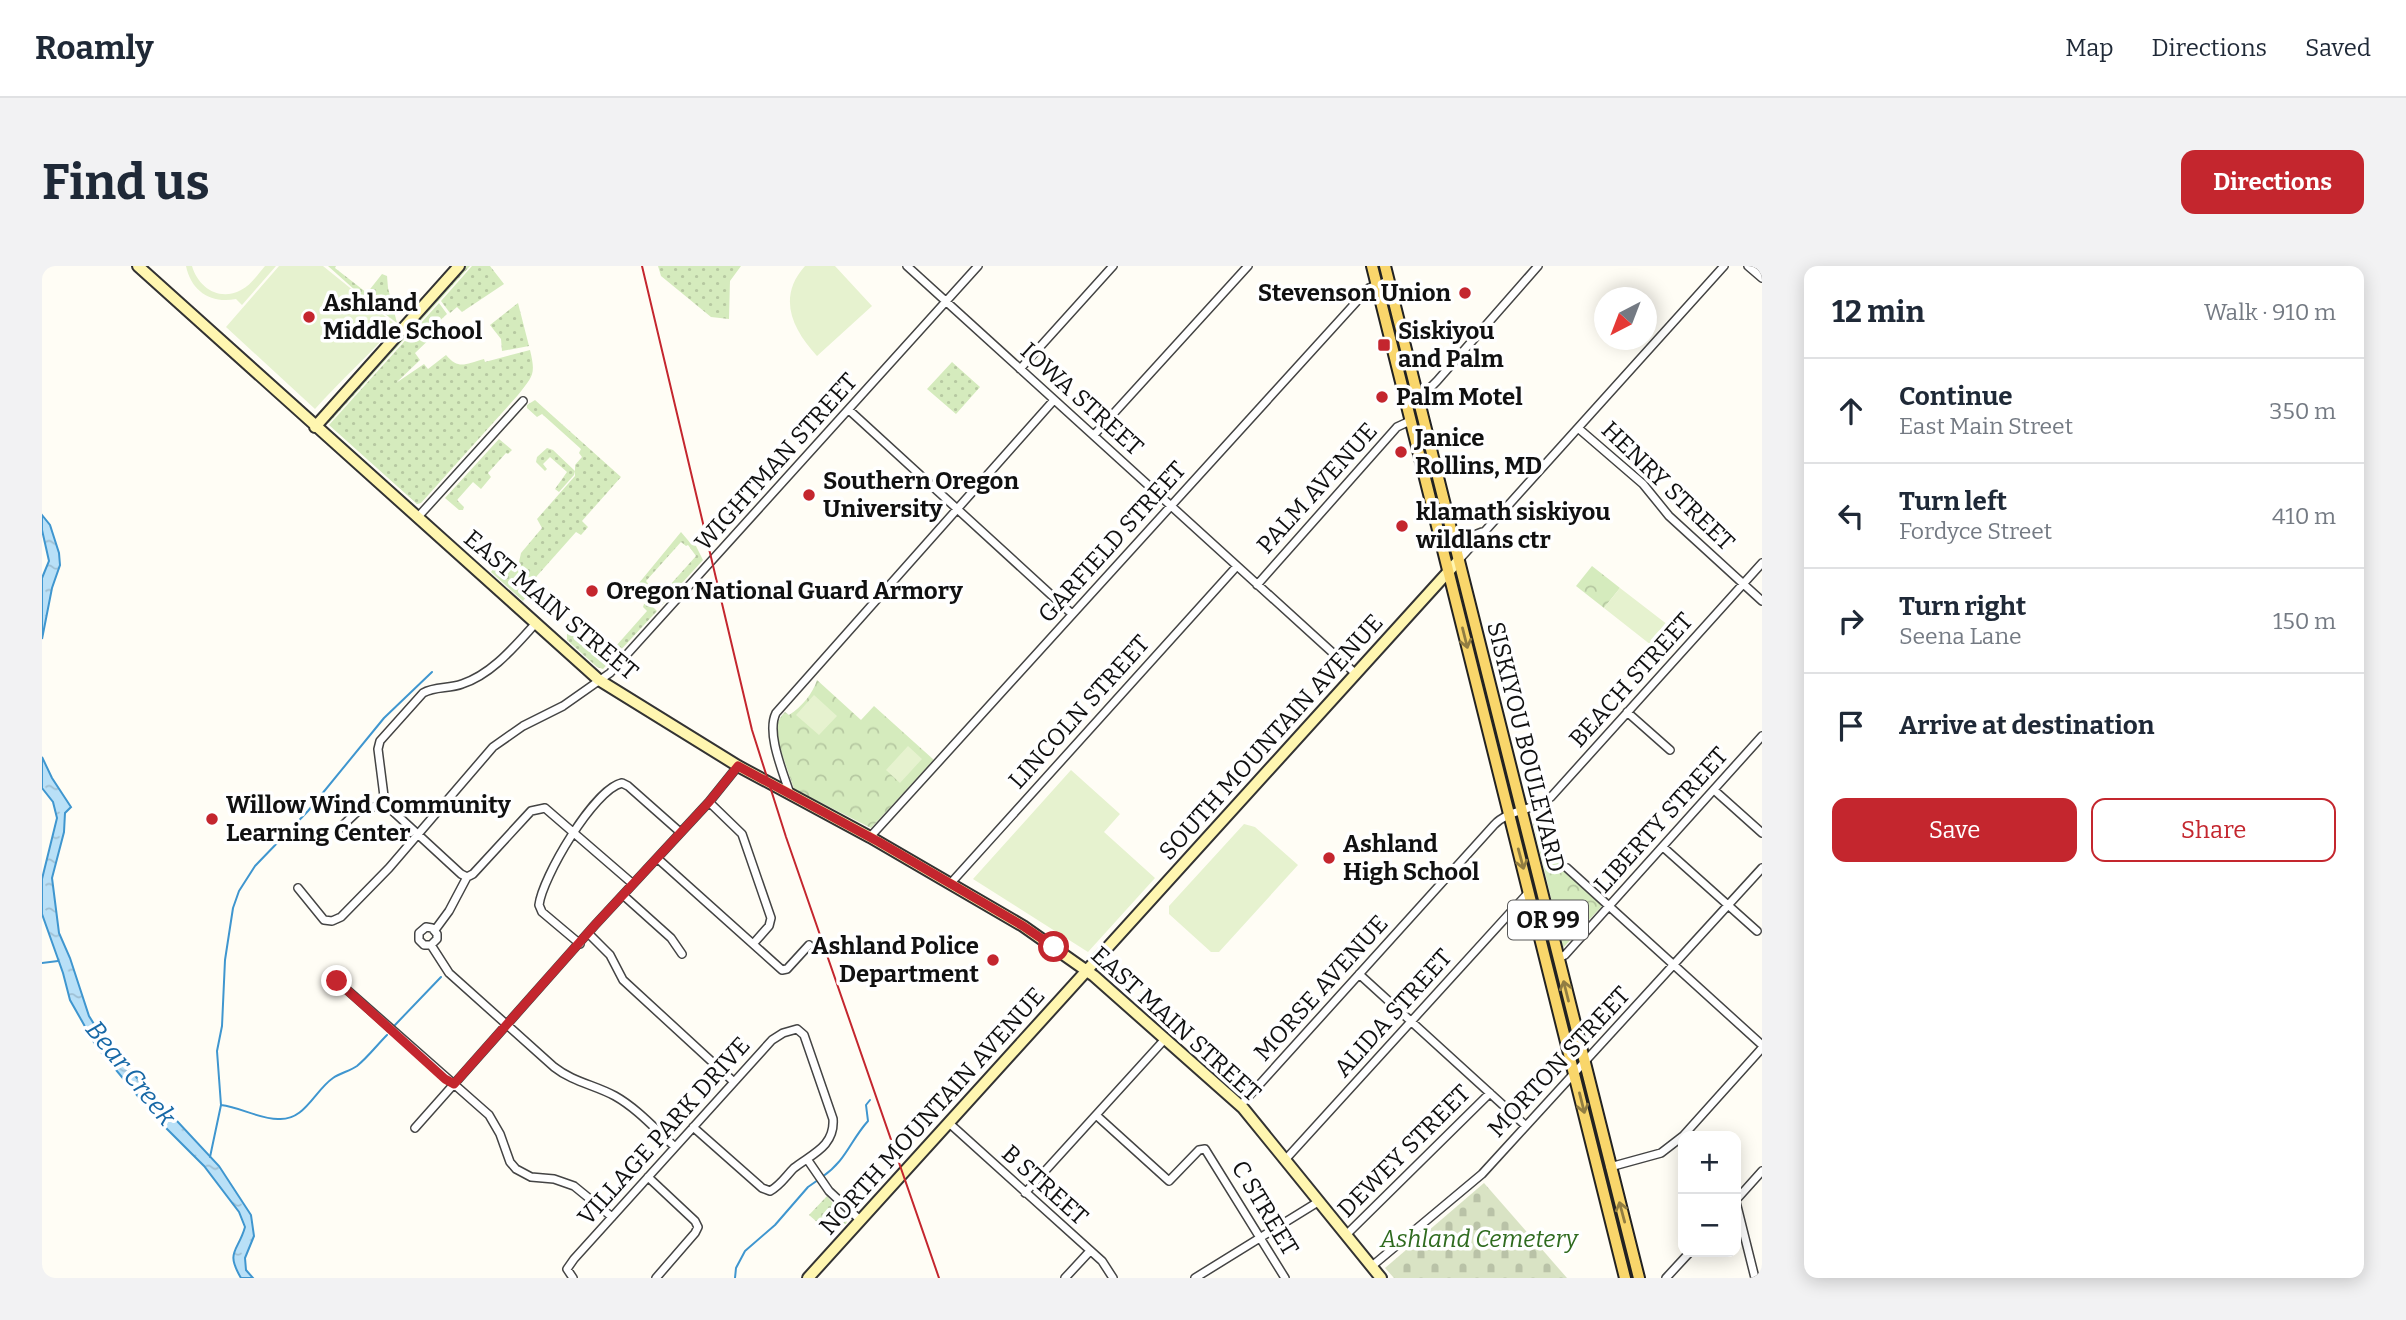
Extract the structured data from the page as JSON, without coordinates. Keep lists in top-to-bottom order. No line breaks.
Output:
{"streets":{"main road":["SISKIYOU BOULEVARD","OR 99"],"street":["IOWA STREET","WIGHTMAN STREET","HENRY STREET","PALM AVENUE","GARFIELD STREET","EAST MAIN STREET","BEACH STREET","LINCOLN STREET","SOUTH MOUNTAIN AVENUE","LIBERTY STREET","MORSE AVENUE","ALIDA STREET","MORTON STREET","NORTH MOUNTAIN AVENUE","VILLAGE PARK DRIVE","DEWEY STREET","B STREET","C STREET"]},"crossings":[["IOWA STREET","WIGHTMAN STREET"],["IOWA STREET","PALM AVENUE"],["IOWA STREET","GARFIELD STREET"],["IOWA STREET","LINCOLN STREET"],["IOWA STREET","SOUTH MOUNTAIN AVENUE"],["WIGHTMAN STREET","EAST MAIN STREET"],["HENRY STREET","BEACH STREET"],["HENRY STREET","SOUTH MOUNTAIN AVENUE"],["PALM AVENUE","SISKIYOU BOULEVARD"],["GARFIELD STREET","EAST MAIN STREET"],["GARFIELD STREET","SISKIYOU BOULEVARD"],["EAST MAIN STREET","LINCOLN STREET"],["EAST MAIN STREET","SOUTH MOUNTAIN AVENUE"],["EAST MAIN STREET","MORSE AVENUE"],["EAST MAIN STREET","ALIDA STREET"],["EAST MAIN STREET","MORTON STREET"],["EAST MAIN STREET","NORTH MOUNTAIN AVENUE"],["EAST MAIN STREET","DEWEY STREET"],["BEACH STREET","SISKIYOU BOULEVARD"],["BEACH STREET","MORSE AVENUE"],["SOUTH MOUNTAIN AVENUE","SISKIYOU BOULEVARD"],["SOUTH MOUNTAIN AVENUE","NORTH MOUNTAIN AVENUE"],["SISKIYOU BOULEVARD","LIBERTY STREET"],["SISKIYOU BOULEVARD","MORSE AVENUE"],["SISKIYOU BOULEVARD","ALIDA STREET"],["SISKIYOU BOULEVARD","MORTON STREET"],["NORTH MOUNTAIN AVENUE","B STREET"]],"water":["Bear Creek"],"parks":["Ashland Cemetery"],"places":{"other":["Stevenson Union","Ashland Middle School","Palm Motel","Janice Rollins, MD","Southern Oregon University","klamath siskiyou wildlans ctr","Oregon National Guard Armory","Willow Wind Community Learning Center","Ashland High School","Ashland Police Department"],"transit":["Siskiyou and Palm"]},"north":"bottom left","page":{"header":"Roamly","nav":["Map","Directions","Saved"],"buttons":["Directions",["Save","Share"]],"title":"Find us","heading":["12 min","Walk · 910 m"],"list":[["Continue","East Main Street","350 m"],["Turn left","Fordyce Street","410 m"],["Turn right","Seena Lane","150 m"],"Arrive at destination"],"map_buttons":["+","−"]}}
